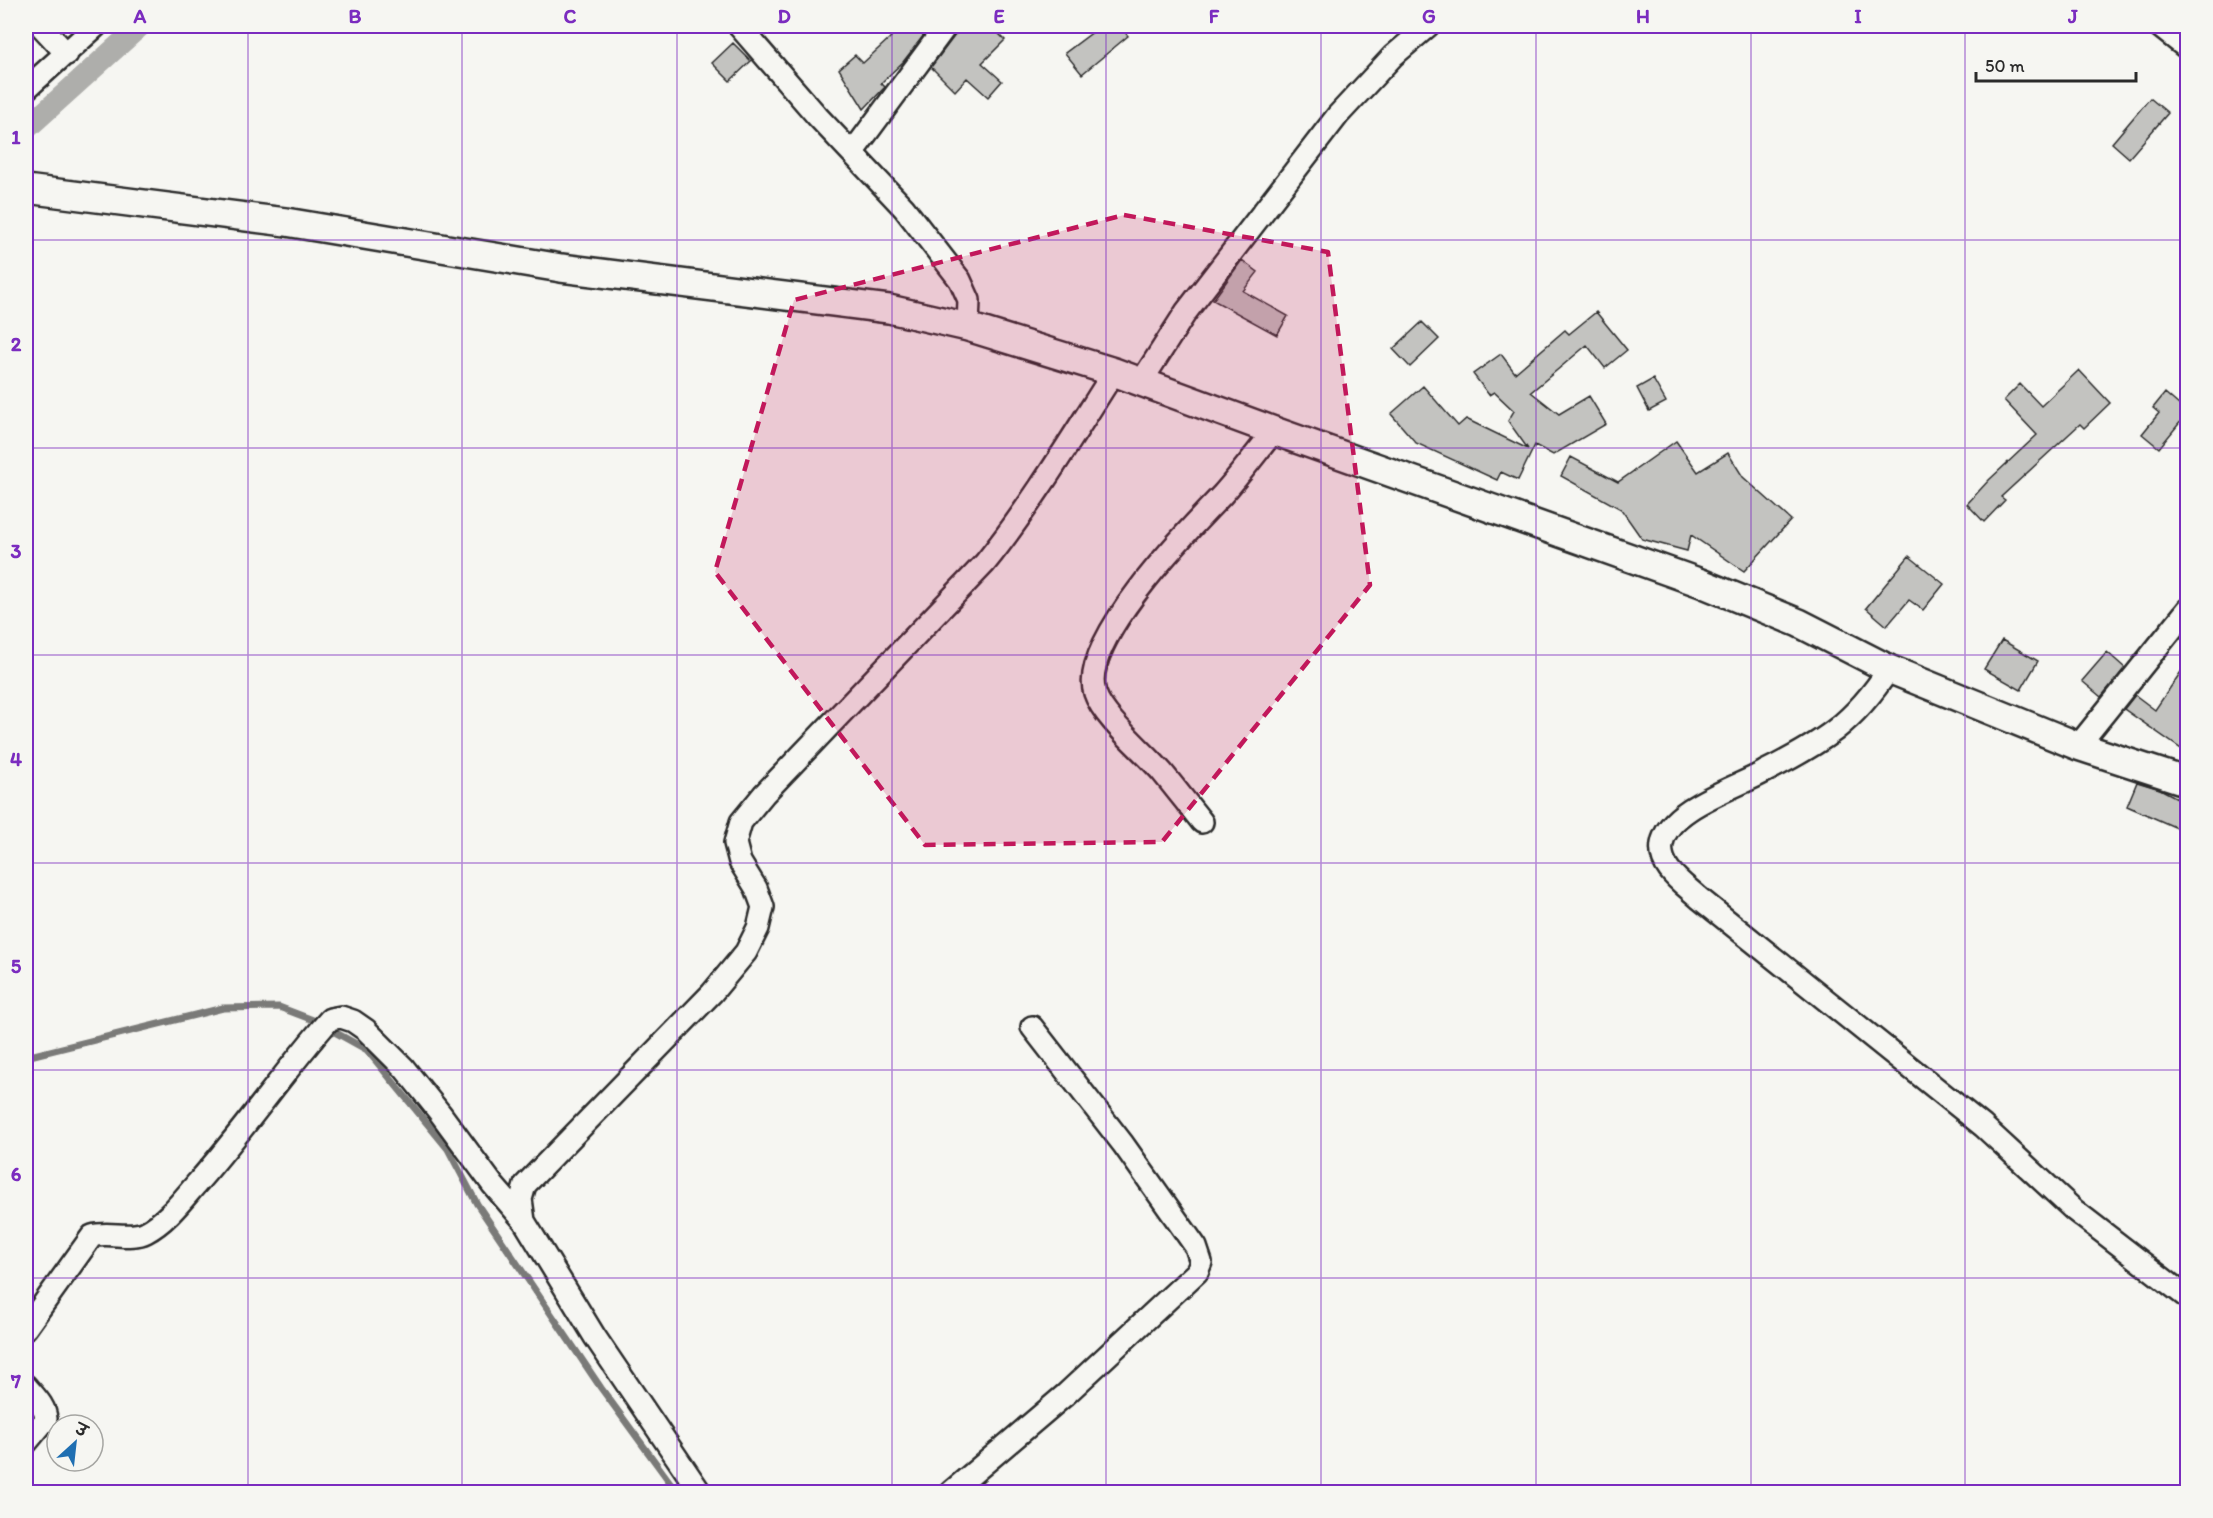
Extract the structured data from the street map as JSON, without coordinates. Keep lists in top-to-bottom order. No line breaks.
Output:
{"scale_bar":"50 m","north":"top right","grid":{"columns":["A","B","C","D","E","F","G","H","I","J"],"rows":["1","2","3","4","5","6","7"]}}
